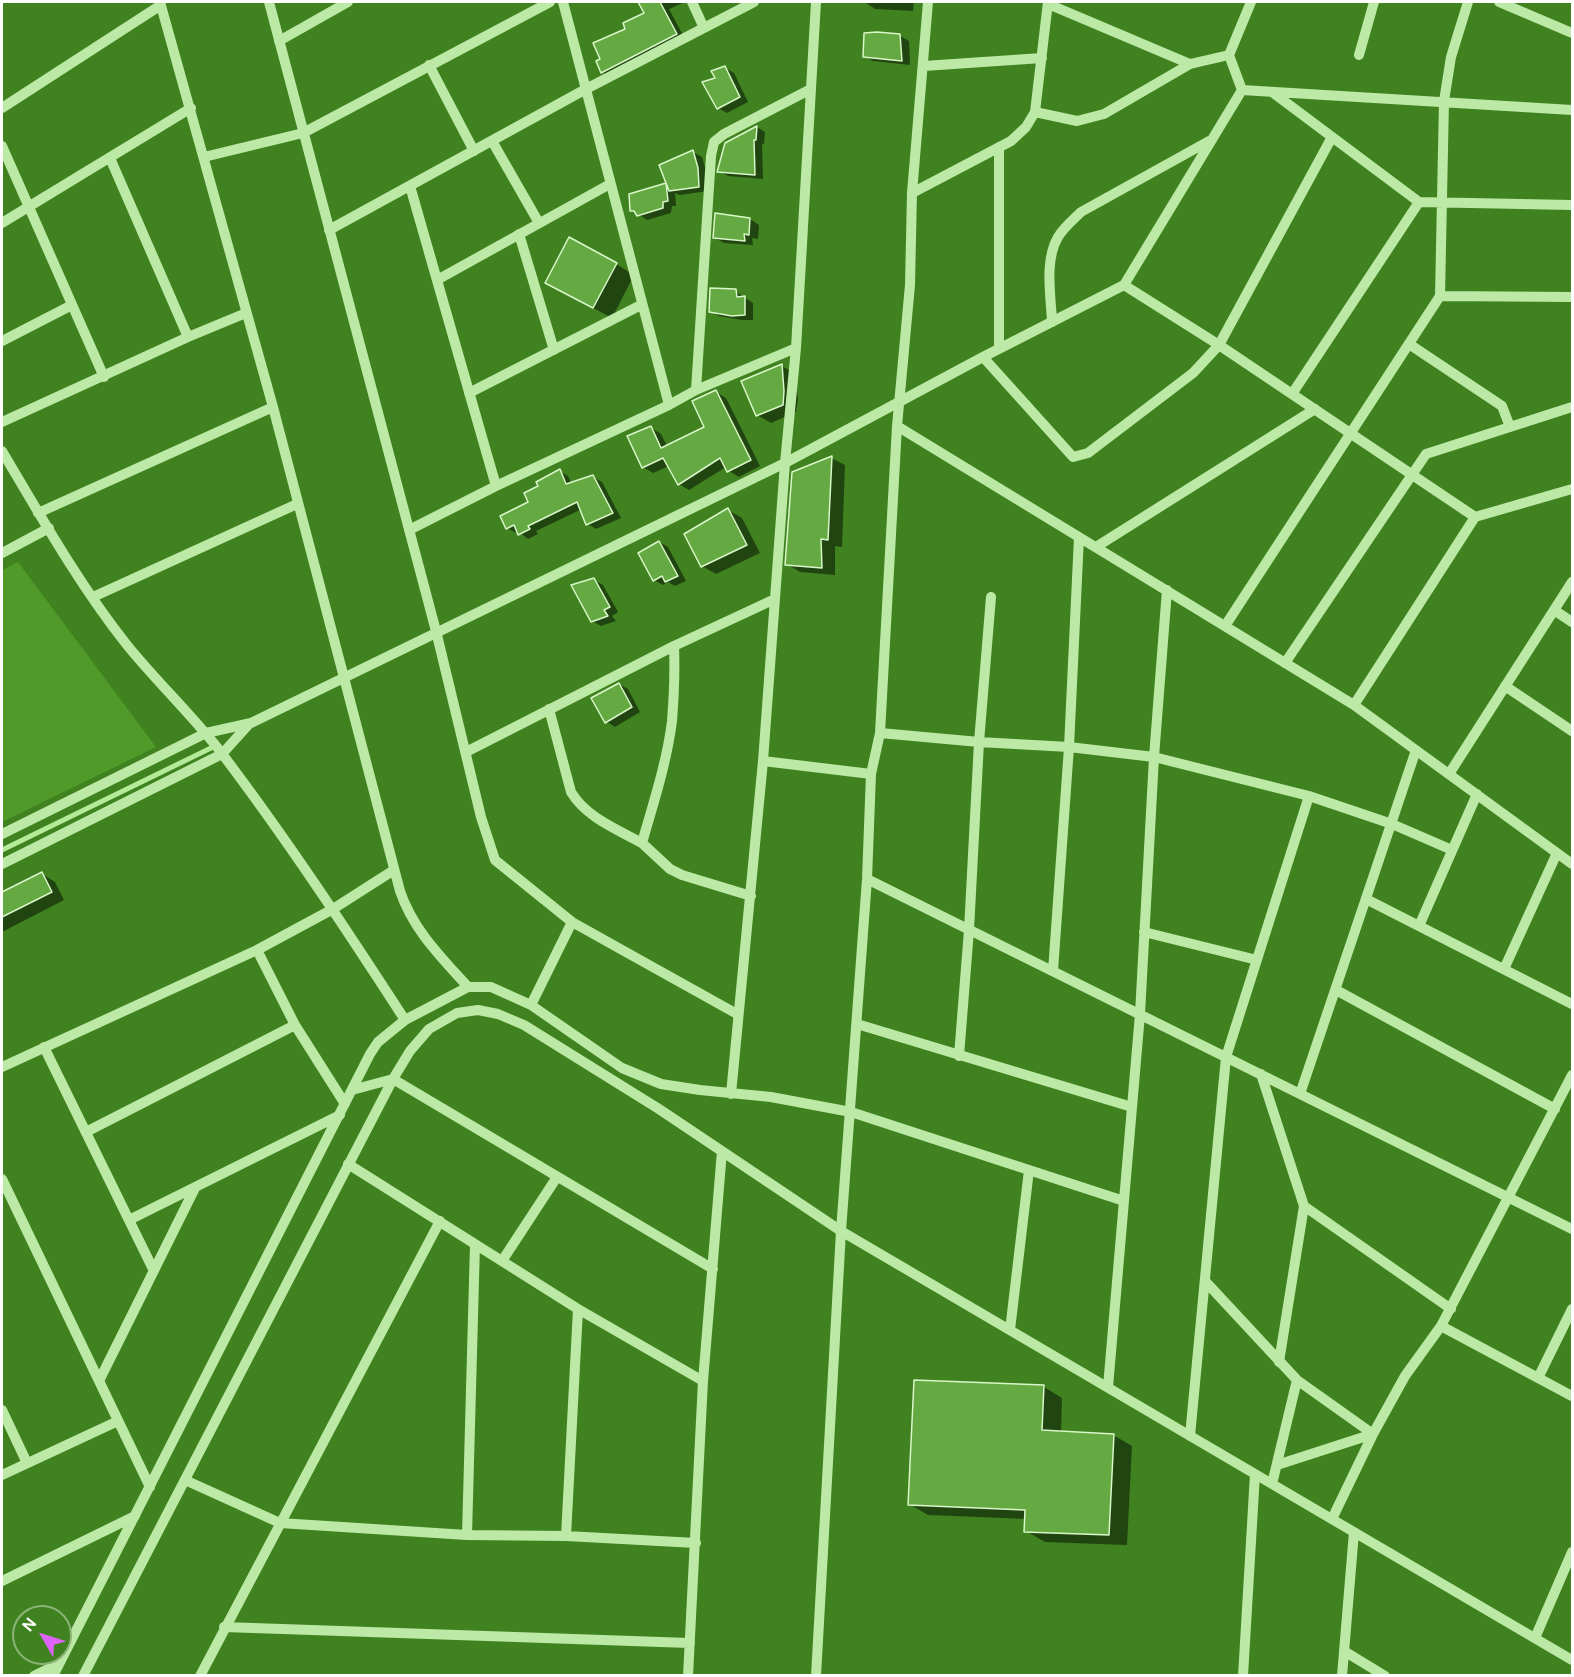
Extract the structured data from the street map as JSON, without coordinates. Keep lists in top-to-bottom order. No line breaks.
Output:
{"north":"top left"}
